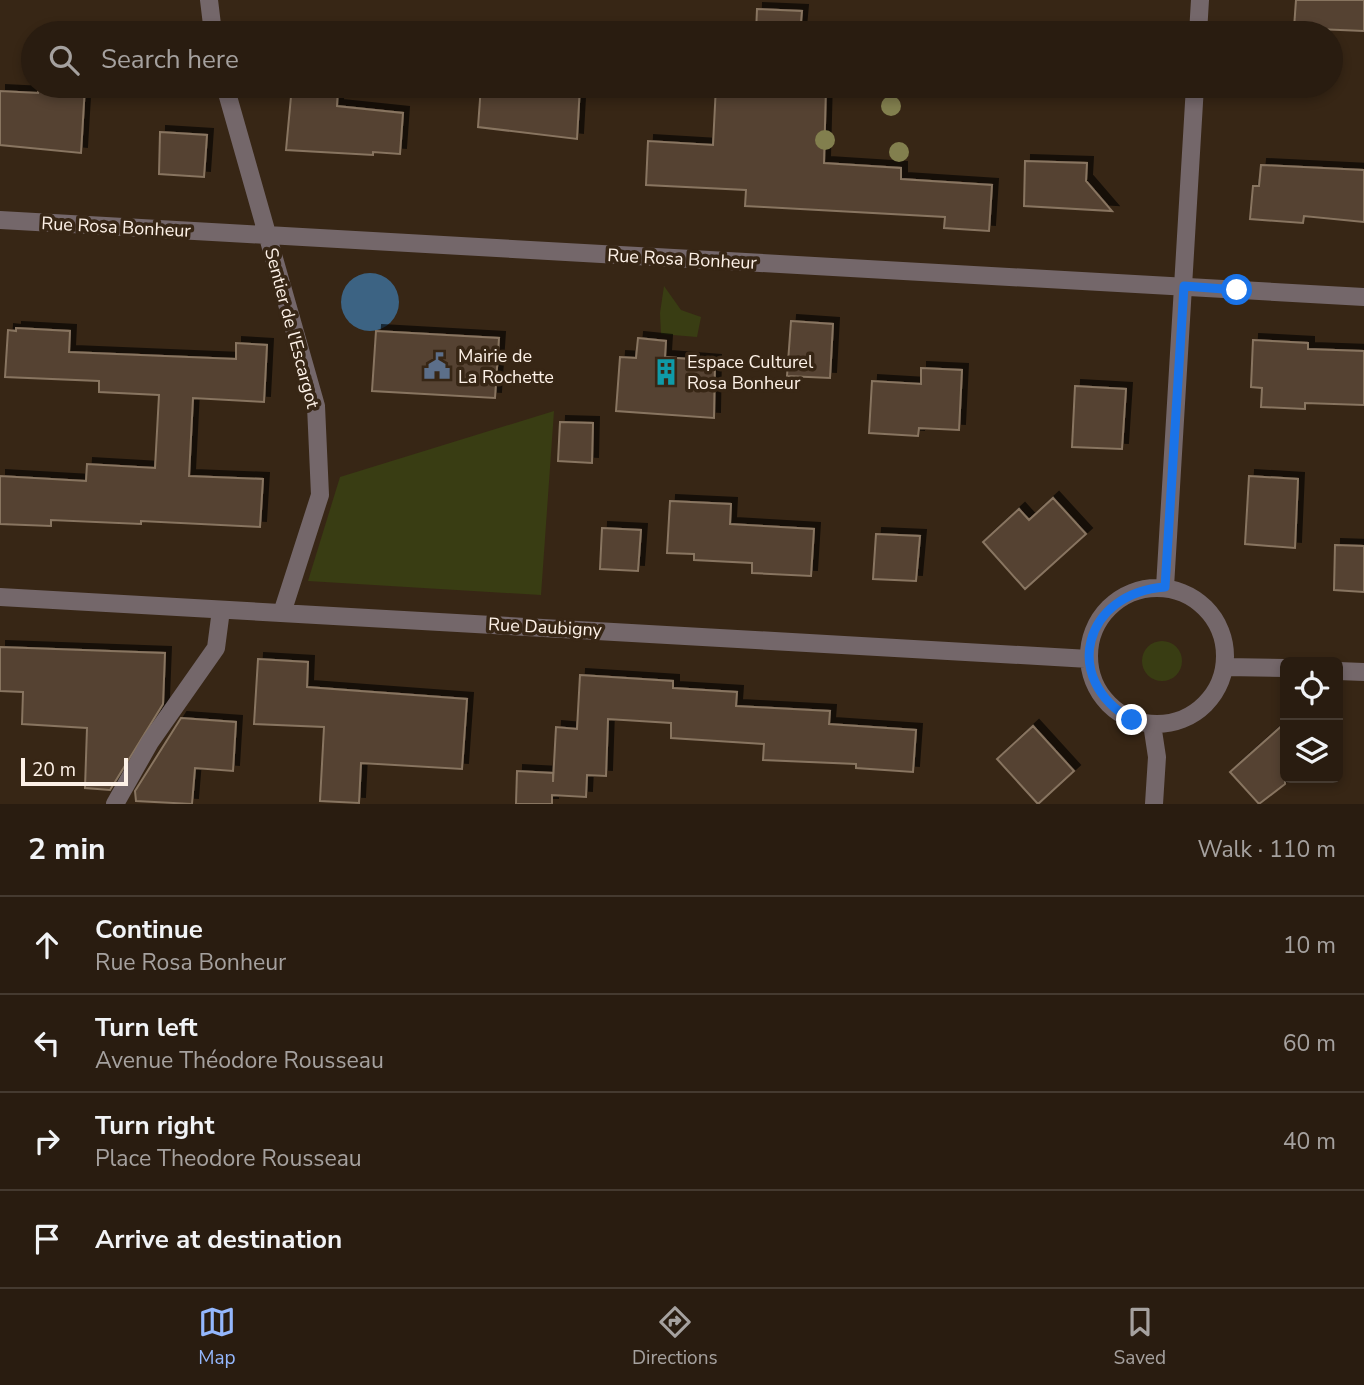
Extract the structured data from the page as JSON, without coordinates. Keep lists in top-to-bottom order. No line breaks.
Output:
{"streets":{"street":["Rue Rosa Bonheur","Sentier de l'Escargot","Rue Daubigny"]},"crossings":[["Rue Rosa Bonheur","Sentier de l'Escargot"],["Sentier de l'Escargot","Rue Daubigny"]],"places":{"public building":["Mairie de La Rochette"],"building":["Espace Culturel Rosa Bonheur"]},"scale_bar":"20 m","page":{"search":"Search here","scale":"20 m","heading":["2 min","Walk · 110 m"],"list":[["Continue","Rue Rosa Bonheur","10 m"],["Turn left","Avenue Théodore Rousseau","60 m"],["Turn right","Place Theodore Rousseau","40 m"],"Arrive at destination"],"nav":["Map","Directions","Saved"]}}
